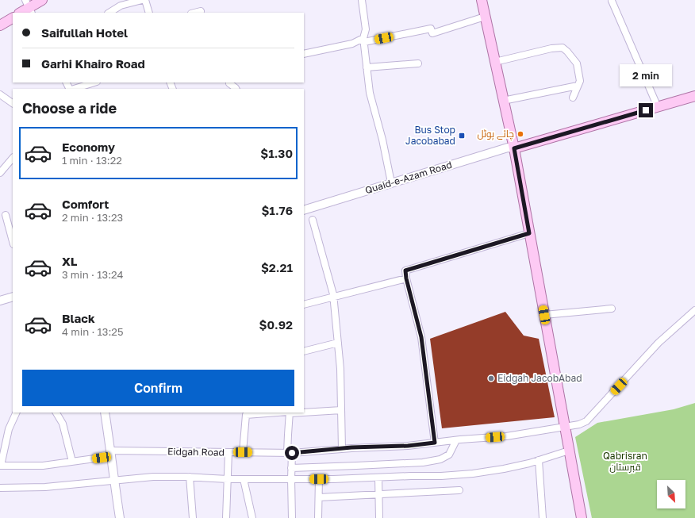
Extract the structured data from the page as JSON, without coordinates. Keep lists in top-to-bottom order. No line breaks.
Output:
{"streets":{"street":["Quaid-e-Azam Road","Eidgah Road"]},"parks":["Qabrisran قبرستان"],"places":{"other":["چائے ہوٹل","Eidgah JacobAbad"],"transit":["Bus Stop Jacobabad"]},"north":"bottom right","page":{"banner":["Saifullah Hotel","Garhi Khairo Road"],"bubble":"2 min","heading":"Choose a ride","list":[{"name":"Economy","note":"1 min · 13:22","value":"$1.30"},{"name":"Comfort","note":"2 min · 13:23","value":"$1.76"},{"name":"XL","note":"3 min · 13:24","value":"$2.21"},{"name":"Black","note":"4 min · 13:25","value":"$0.92"}],"buttons":"Confirm"}}
